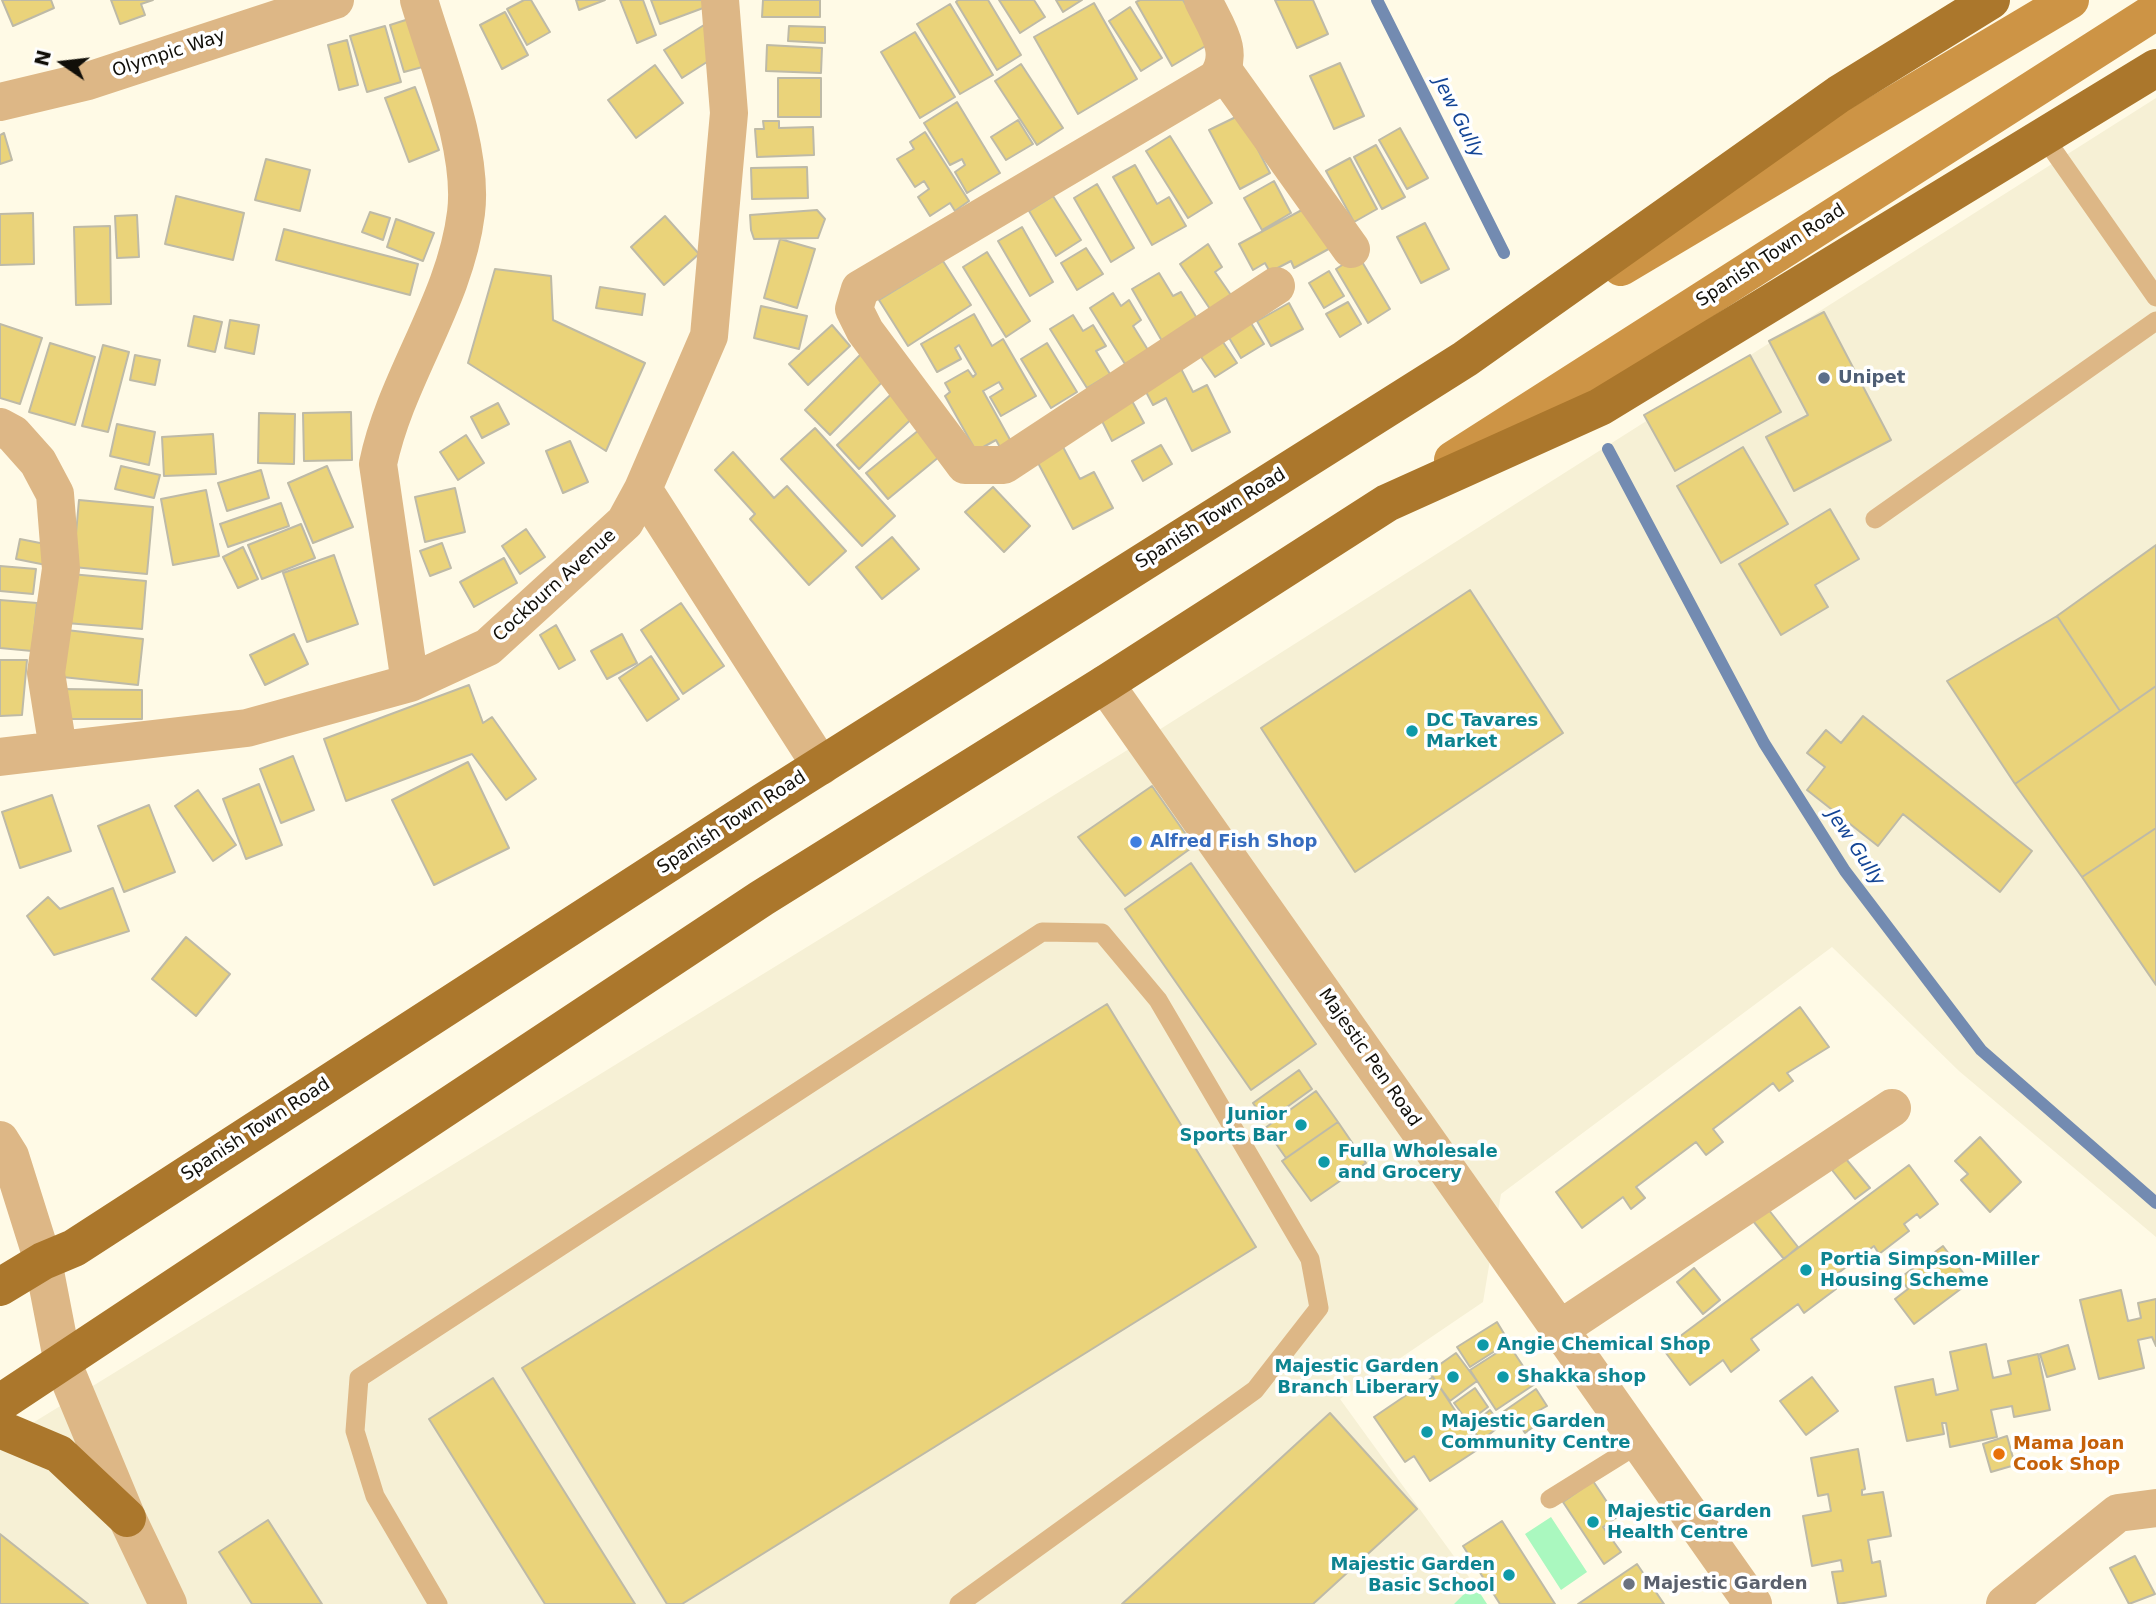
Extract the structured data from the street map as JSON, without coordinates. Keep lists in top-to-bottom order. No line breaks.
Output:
{"streets":{"highway":["Spanish Town Road"],"street":["Olympic Way","Cockburn Avenue","Majestic Pen Road"]},"crossings":[["Spanish Town Road","Majestic Pen Road"]],"water":["Jew Gully"],"places":["Unipet","DC Tavares Market","Alfred Fish Shop","Junior Sports Bar","Fulla Wholesale and Grocery","Portia Simpson-Miller Housing Scheme","Angie Chemical Shop","Majestic Garden Branch Liberary","Shakka shop","Majestic Garden Community Centre","Mama Joan Cook Shop","Majestic Garden Health Centre","Majestic Garden Basic School","Majestic Garden"],"north":"left"}
